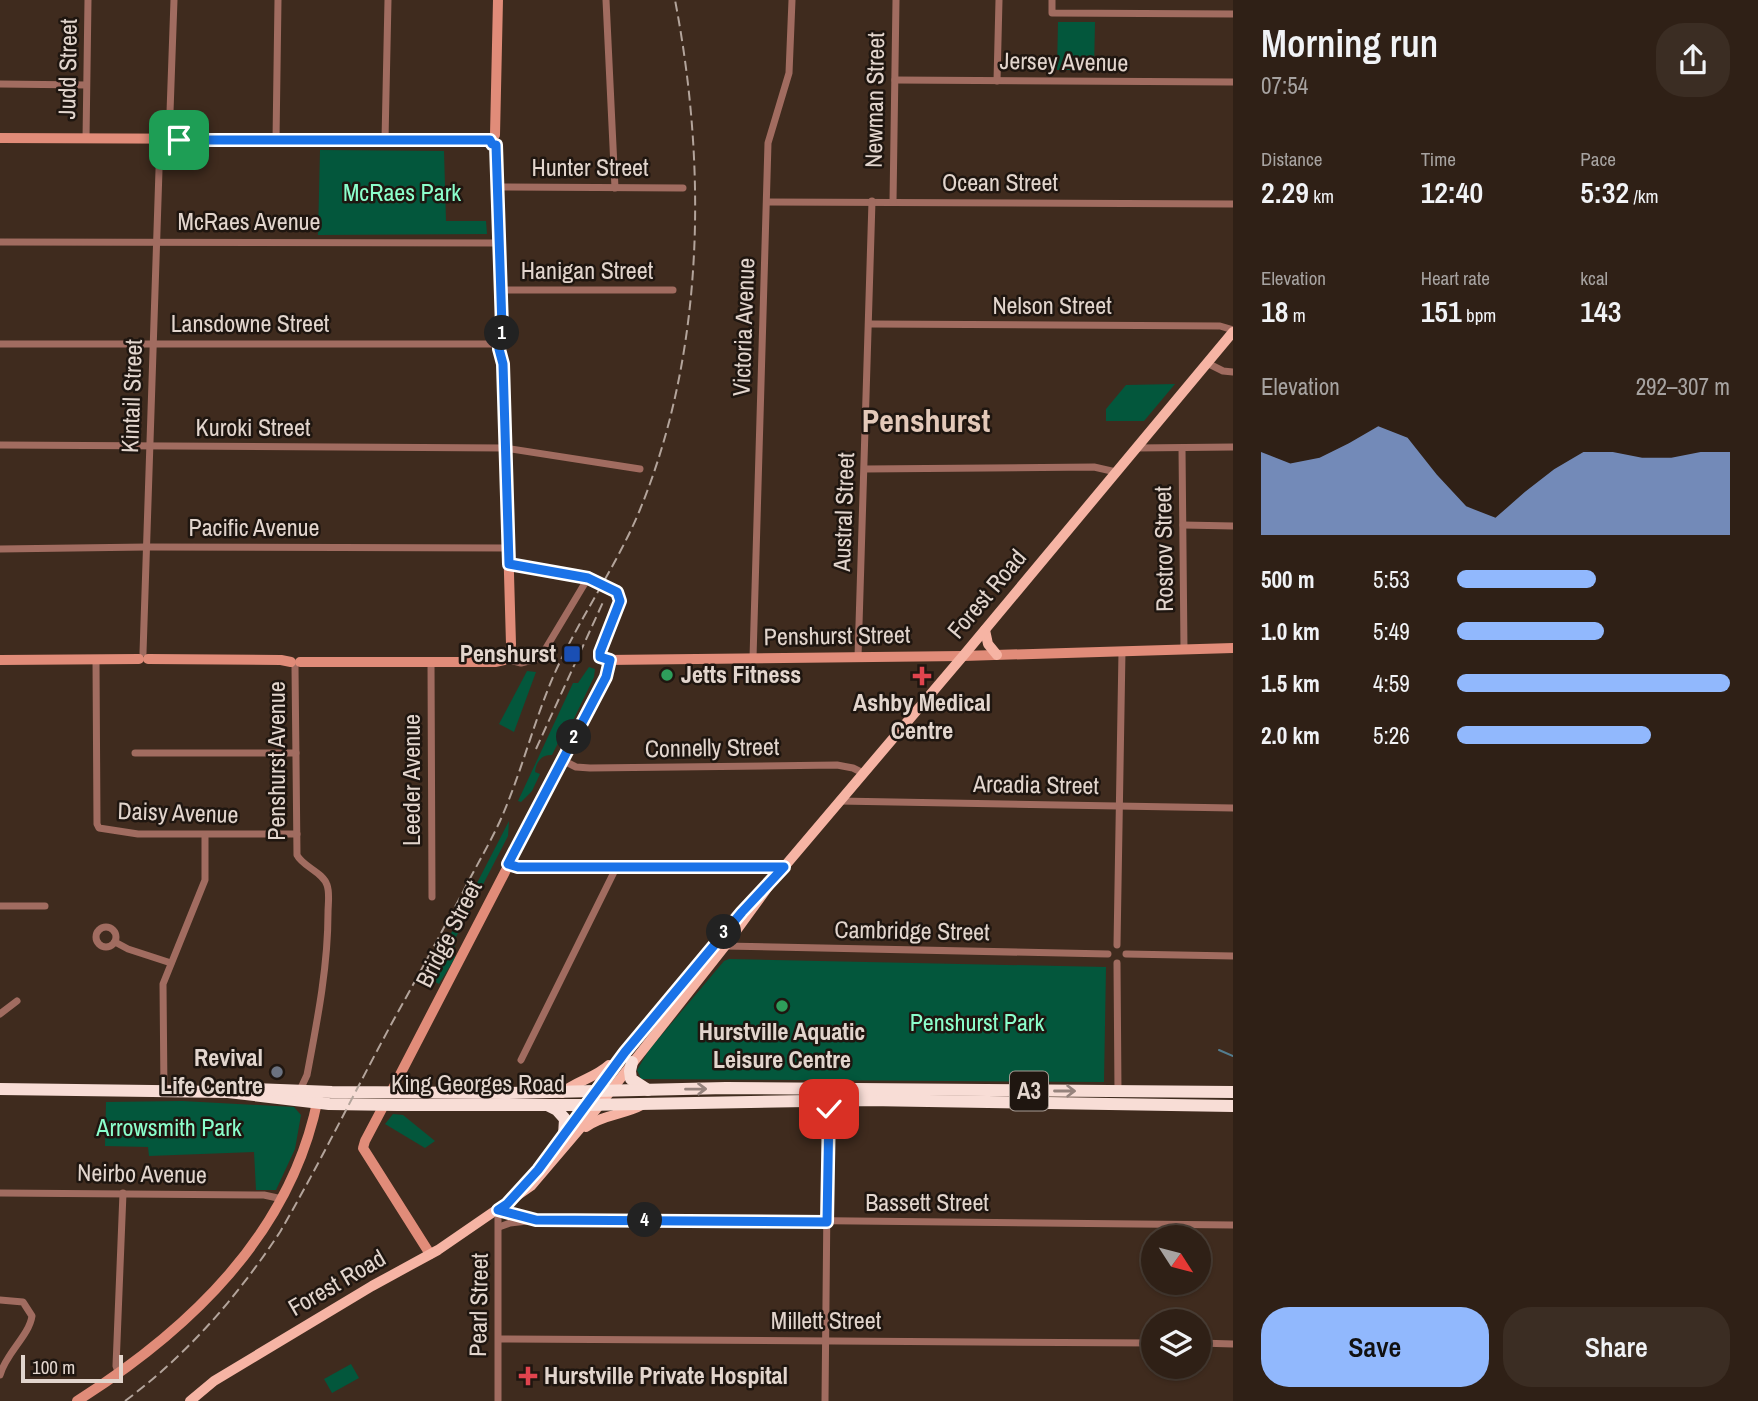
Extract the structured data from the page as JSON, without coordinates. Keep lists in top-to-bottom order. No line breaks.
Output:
{"streets":{"highway":["Bridge Street","King Georges Road","A3"],"main road":["Forest Road"],"street":["Jersey Avenue","Judd Street","Newman Street","Hunter Street","Ocean Street","McRaes Avenue","Hanigan Street","Nelson Street","Lansdowne Street","Victoria Avenue","Kintail Street","Kuroki Street","Austral Street","Pacific Avenue","Rostrov Street","Penshurst Street","Connelly Street","Penshurst Avenue","Leeder Avenue","Arcadia Street","Daisy Avenue","Cambridge Street","Neirbo Avenue","Bassett Street","Pearl Street","Millett Street"]},"crossings":[["Jersey Avenue","Newman Street"],["Newman Street","Ocean Street"],["Ocean Street","Victoria Avenue"],["Ocean Street","Austral Street"],["McRaes Avenue","Kintail Street"],["Nelson Street","Austral Street"],["Nelson Street","Forest Road"],["Lansdowne Street","Kintail Street"],["Victoria Avenue","Penshurst Street"],["Kintail Street","Kuroki Street"],["Kintail Street","Pacific Avenue"],["Austral Street","Penshurst Street"],["Rostrov Street","Penshurst Street"],["Forest Road","Penshurst Street"],["Forest Road","Connelly Street"],["Forest Road","Arcadia Street"],["Forest Road","Cambridge Street"],["Forest Road","Bridge Street"],["Forest Road","King Georges Road"],["Forest Road","Bassett Street"],["Forest Road","Pearl Street"],["Penshurst Street","Bridge Street"],["Connelly Street","Bridge Street"],["Penshurst Avenue","Daisy Avenue"],["Penshurst Avenue","King Georges Road"],["Bridge Street","King Georges Road"],["Bassett Street","Pearl Street"],["Pearl Street","Millett Street"]],"districts":["Penshurst"],"parks":["McRaes Park","Penshurst Park","Arrowsmith Park"],"places":{"transit":["Penshurst"],"other":["Jetts Fitness","Hurstville Aquatic Leisure Centre","Revival Life Centre"],"health":["Ashby Medical Centre","Hurstville Private Hospital"]},"scale_bar":"100 m","north":"bottom right","page":{"heading":["Morning run","07:54"],"stats":[["Distance","2.29 km"],["Time","12:40"],["Pace","5:32 /km"],["Elevation","18 m"],["Heart rate","151 bpm"],["kcal","143"]],"pins":["1","2","3","4"],"chart":["Elevation","292–307 m"],"list":[{"name":"500 m","note":"5:53"},{"name":"1.0 km","note":"5:49"},{"name":"1.5 km","note":"4:59"},{"name":"2.0 km","note":"5:26"}],"buttons":["Save","Share"],"scale":"100 m"}}
